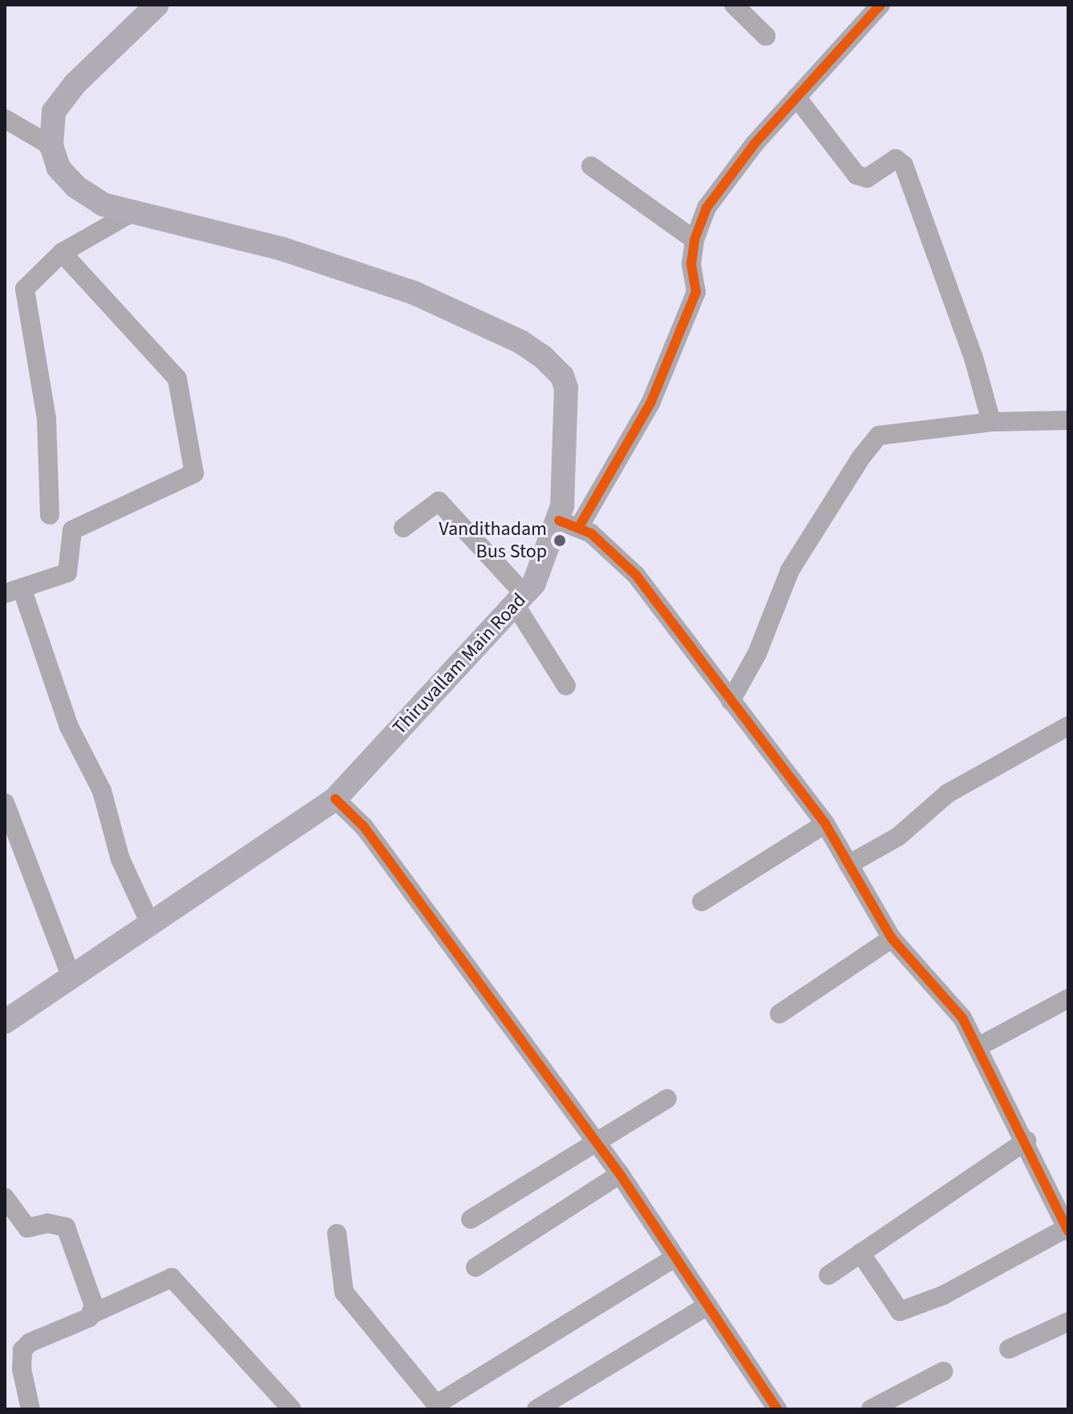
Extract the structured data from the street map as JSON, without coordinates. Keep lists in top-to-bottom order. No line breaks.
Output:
{"streets":{"main road":["Thiruvallam Main Road"]},"places":["Vandithadam Bus Stop"]}
